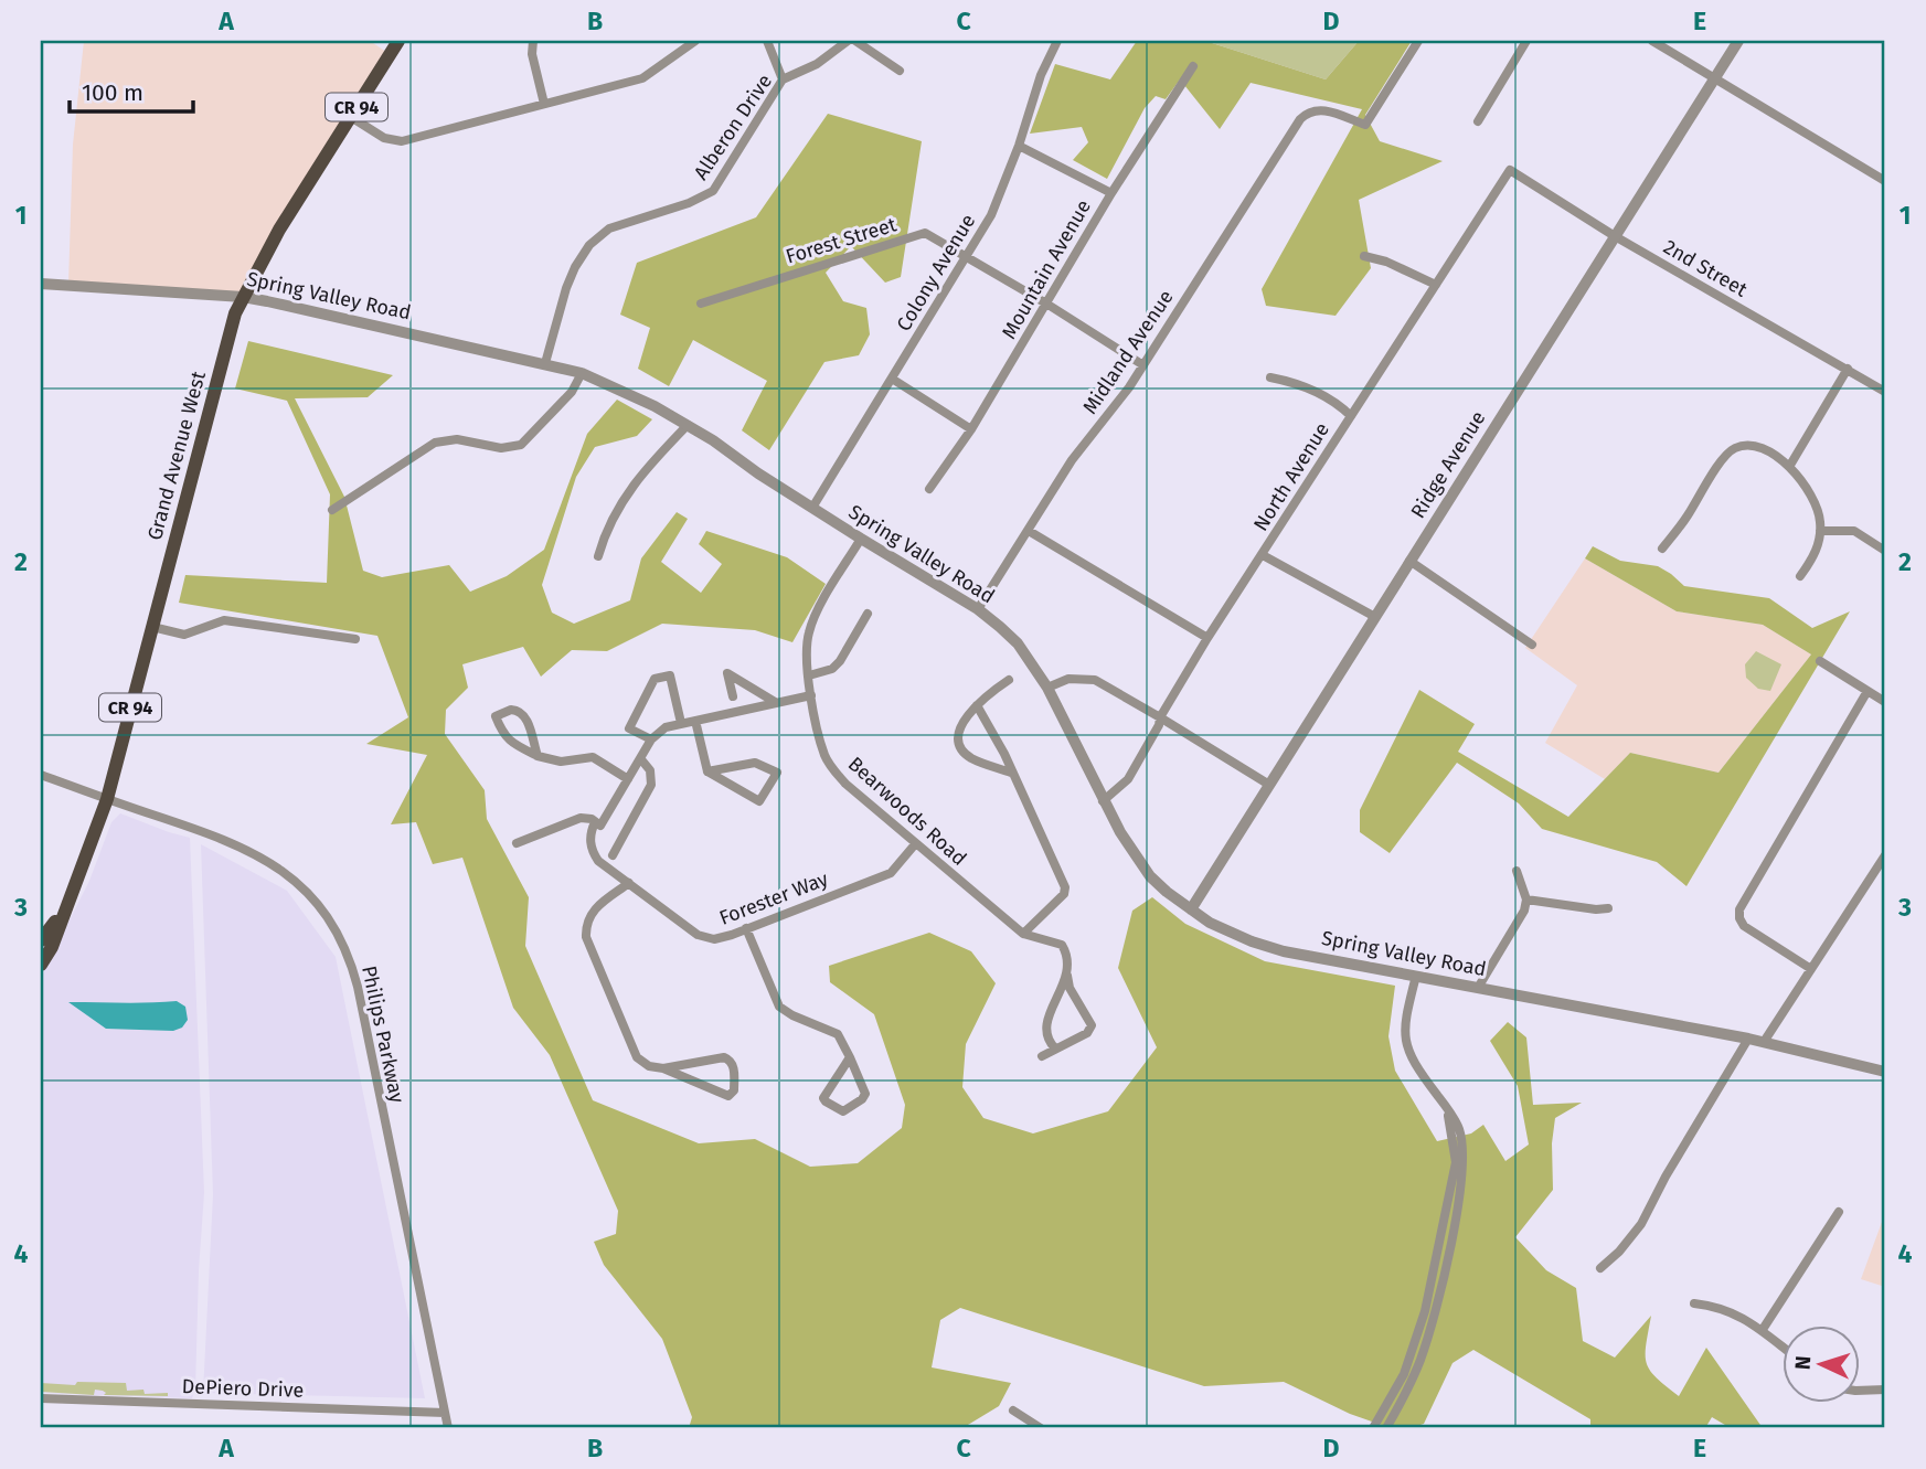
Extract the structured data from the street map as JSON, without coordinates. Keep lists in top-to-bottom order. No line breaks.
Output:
{"streets":{"main road":["CR 94","Grand Avenue West"],"street":["Alberon Drive","Forest Street","2nd Street","Mountain Avenue","Colony Avenue","Spring Valley Road","Midland Avenue","Ridge Avenue","North Avenue","Bearwoods Road","Forester Way","Philips Parkway","DePiero Drive"]},"crossings":[["Alberon Drive","Spring Valley Road"],["Forest Street","Mountain Avenue"],["Forest Street","Colony Avenue"],["Forest Street","Midland Avenue"],["2nd Street","Ridge Avenue"],["2nd Street","North Avenue"],["Colony Avenue","Spring Valley Road"],["Spring Valley Road","Midland Avenue"],["Spring Valley Road","Grand Avenue West"],["Spring Valley Road","Ridge Avenue"],["Spring Valley Road","North Avenue"],["Spring Valley Road","Bearwoods Road"],["Grand Avenue West","Philips Parkway"],["Bearwoods Road","Forester Way"],["Philips Parkway","DePiero Drive"]],"scale_bar":"100 m","north":"left","grid":{"columns":["A","B","C","D","E"],"rows":["1","2","3","4"]}}
